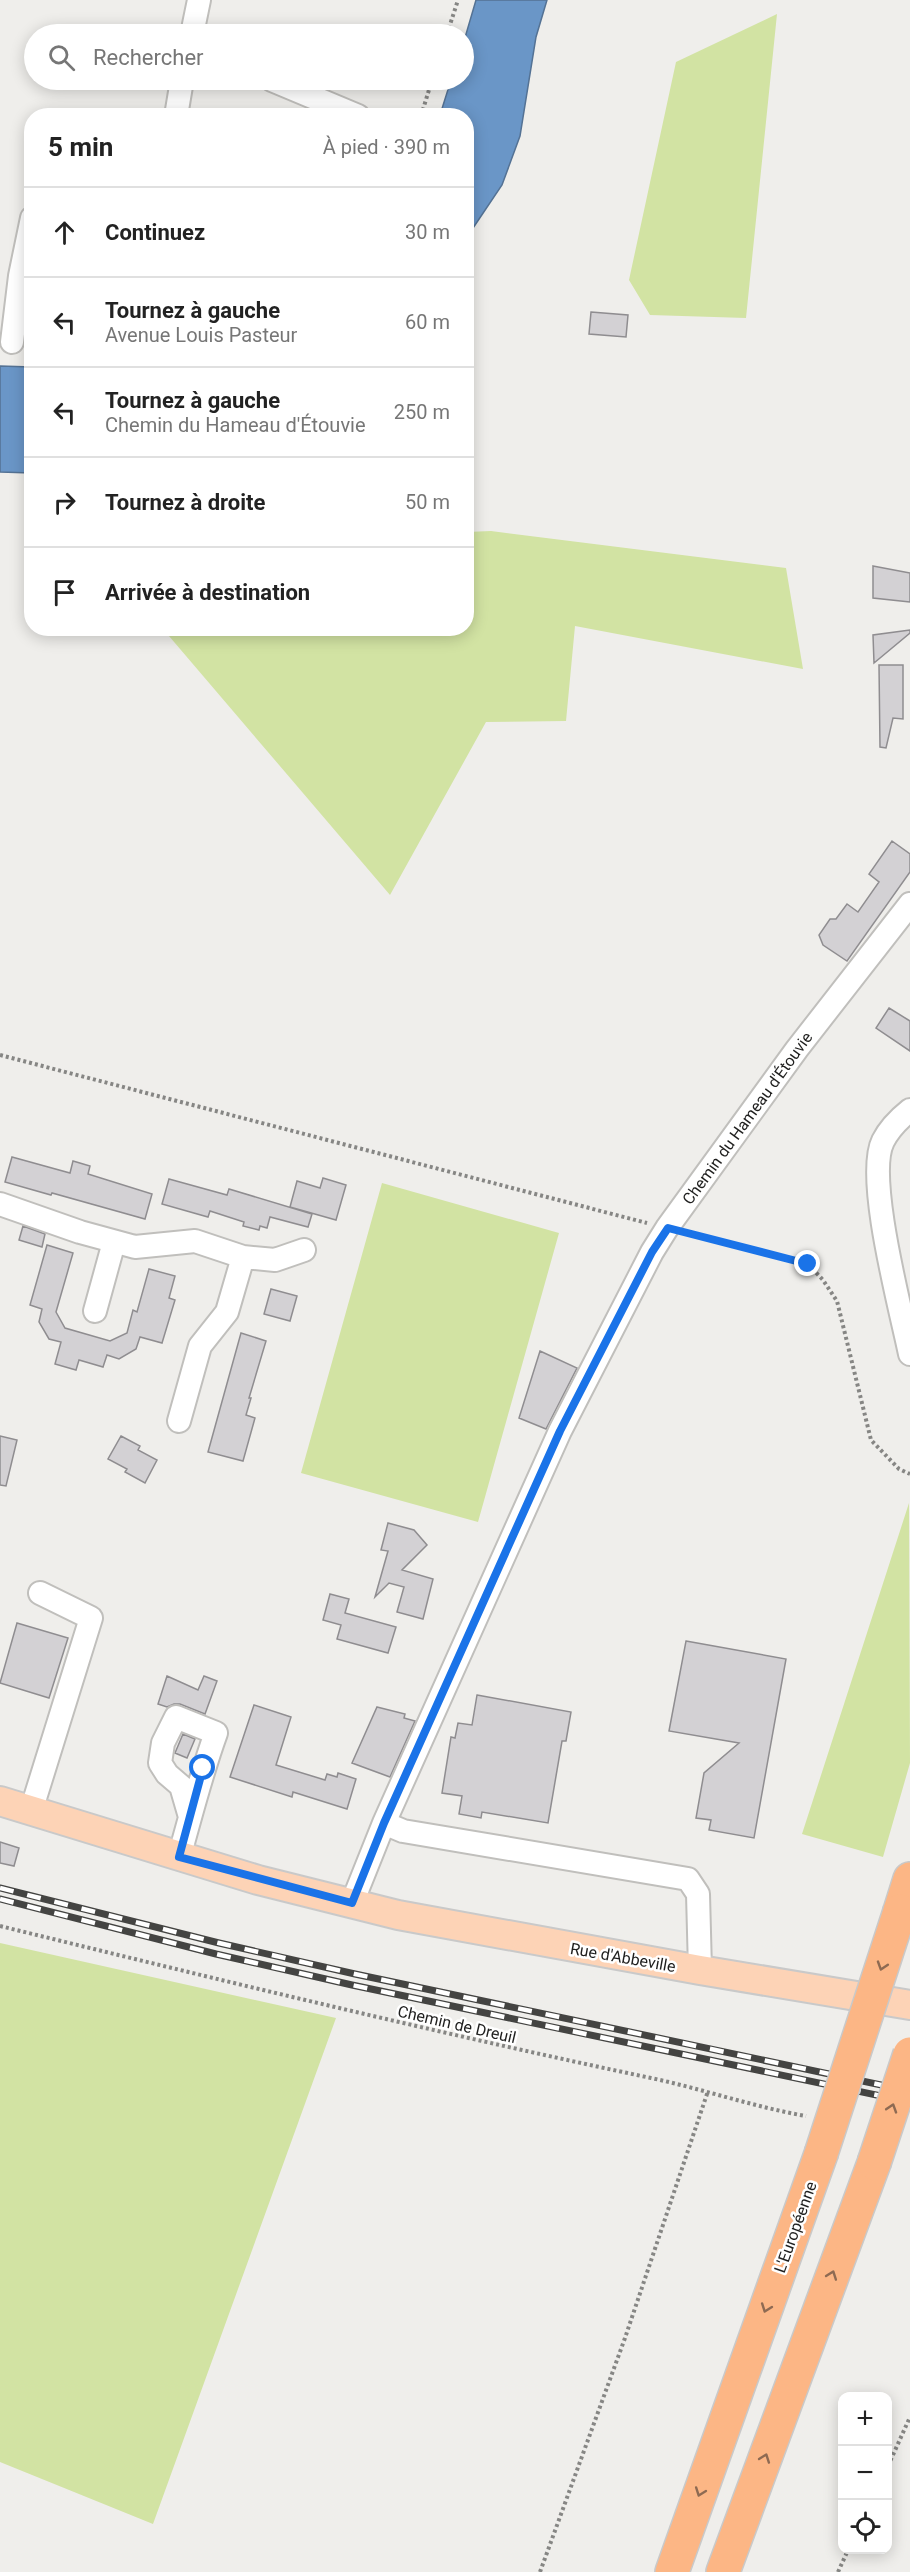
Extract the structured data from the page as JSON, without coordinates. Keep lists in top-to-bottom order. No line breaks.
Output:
{"streets":{"highway":["L'Européenne"],"main road":["Rue d'Abbeville"],"street":["Chemin du Hameau d'Étouvie"],"path":["Chemin de Dreuil"]},"crossings":[["Chemin du Hameau d'Étouvie","Rue d'Abbeville"]],"page":{"search":"Rechercher","heading":["5 min","À pied · 390 m"],"list":[["Continuez","30 m"],["Tournez à gauche","Avenue Louis Pasteur","60 m"],["Tournez à gauche","Chemin du Hameau d'Étouvie","250 m"],["Tournez à droite","50 m"],"Arrivée à destination"],"map_buttons":["+","−"]}}
